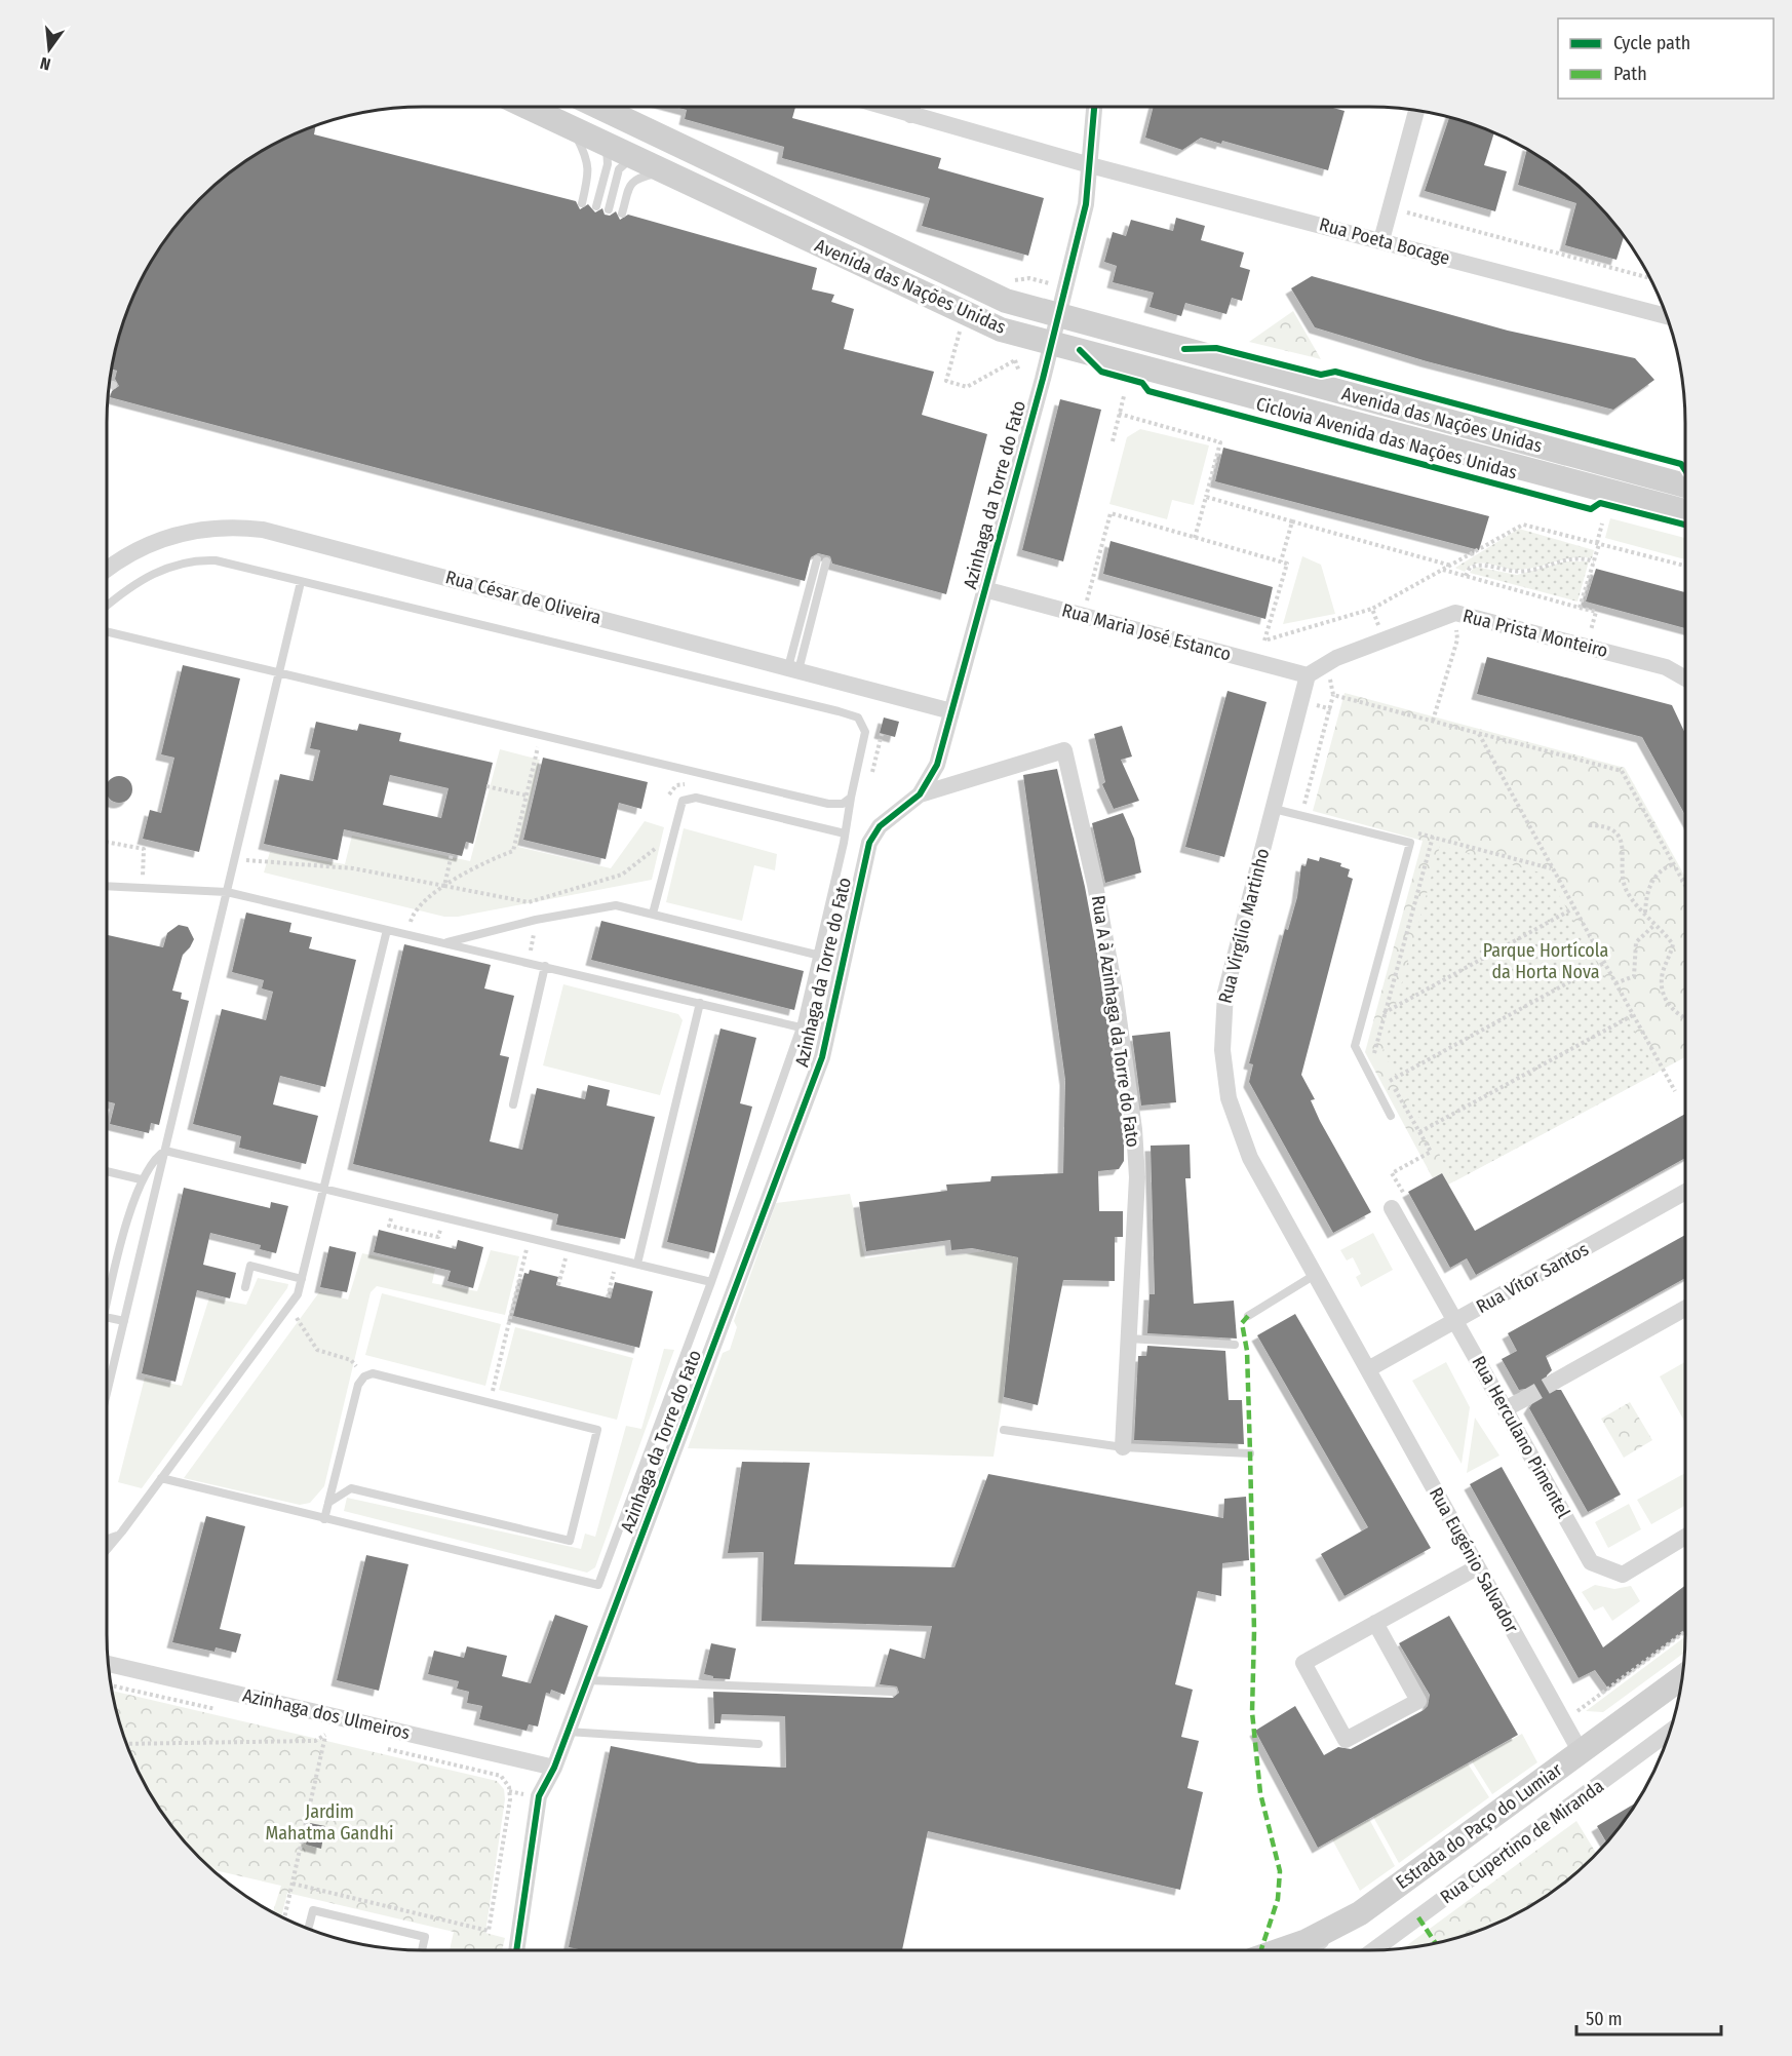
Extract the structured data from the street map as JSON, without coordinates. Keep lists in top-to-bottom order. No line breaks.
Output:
{"streets":{"main road":["Avenida das Nações Unidas","Estrada do Paço do Lumiar"],"street":["Rua Poeta Bocage","Azinhaga da Torre do Fato","Rua César de Oliveira","Rua Maria José Estanco","Rua Prista Monteiro","Rua Virgílio Martinho","Rua A à Azinhaga da Torre do Fato","Rua Vítor Santos","Rua Herculano Pimentel","Rua Eugénio Salvador","Azinhaga dos Ulmeiros","Rua Cupertino de Miranda"],"cycle path":["Ciclovia Avenida das Nações Unidas"]},"crossings":[["Rua Poeta Bocage","Azinhaga da Torre do Fato"],["Avenida das Nações Unidas","Azinhaga da Torre do Fato"],["Azinhaga da Torre do Fato","Rua César de Oliveira"],["Azinhaga da Torre do Fato","Rua Maria José Estanco"],["Azinhaga da Torre do Fato","Rua A à Azinhaga da Torre do Fato"],["Azinhaga da Torre do Fato","Azinhaga dos Ulmeiros"],["Rua Maria José Estanco","Rua Prista Monteiro"],["Rua Maria José Estanco","Rua Virgílio Martinho"],["Rua Prista Monteiro","Rua Virgílio Martinho"],["Rua Virgílio Martinho","Rua Vítor Santos"],["Rua Virgílio Martinho","Rua Eugénio Salvador"],["Rua Vítor Santos","Rua Herculano Pimentel"],["Rua Vítor Santos","Rua Eugénio Salvador"],["Rua Eugénio Salvador","Estrada do Paço do Lumiar"]],"parks":["Parque Hortícola da Horta Nova","Jardim Mahatma Gandhi"],"legend":["Cycle path","Path"],"scale_bar":"50 m","north":"bottom"}
